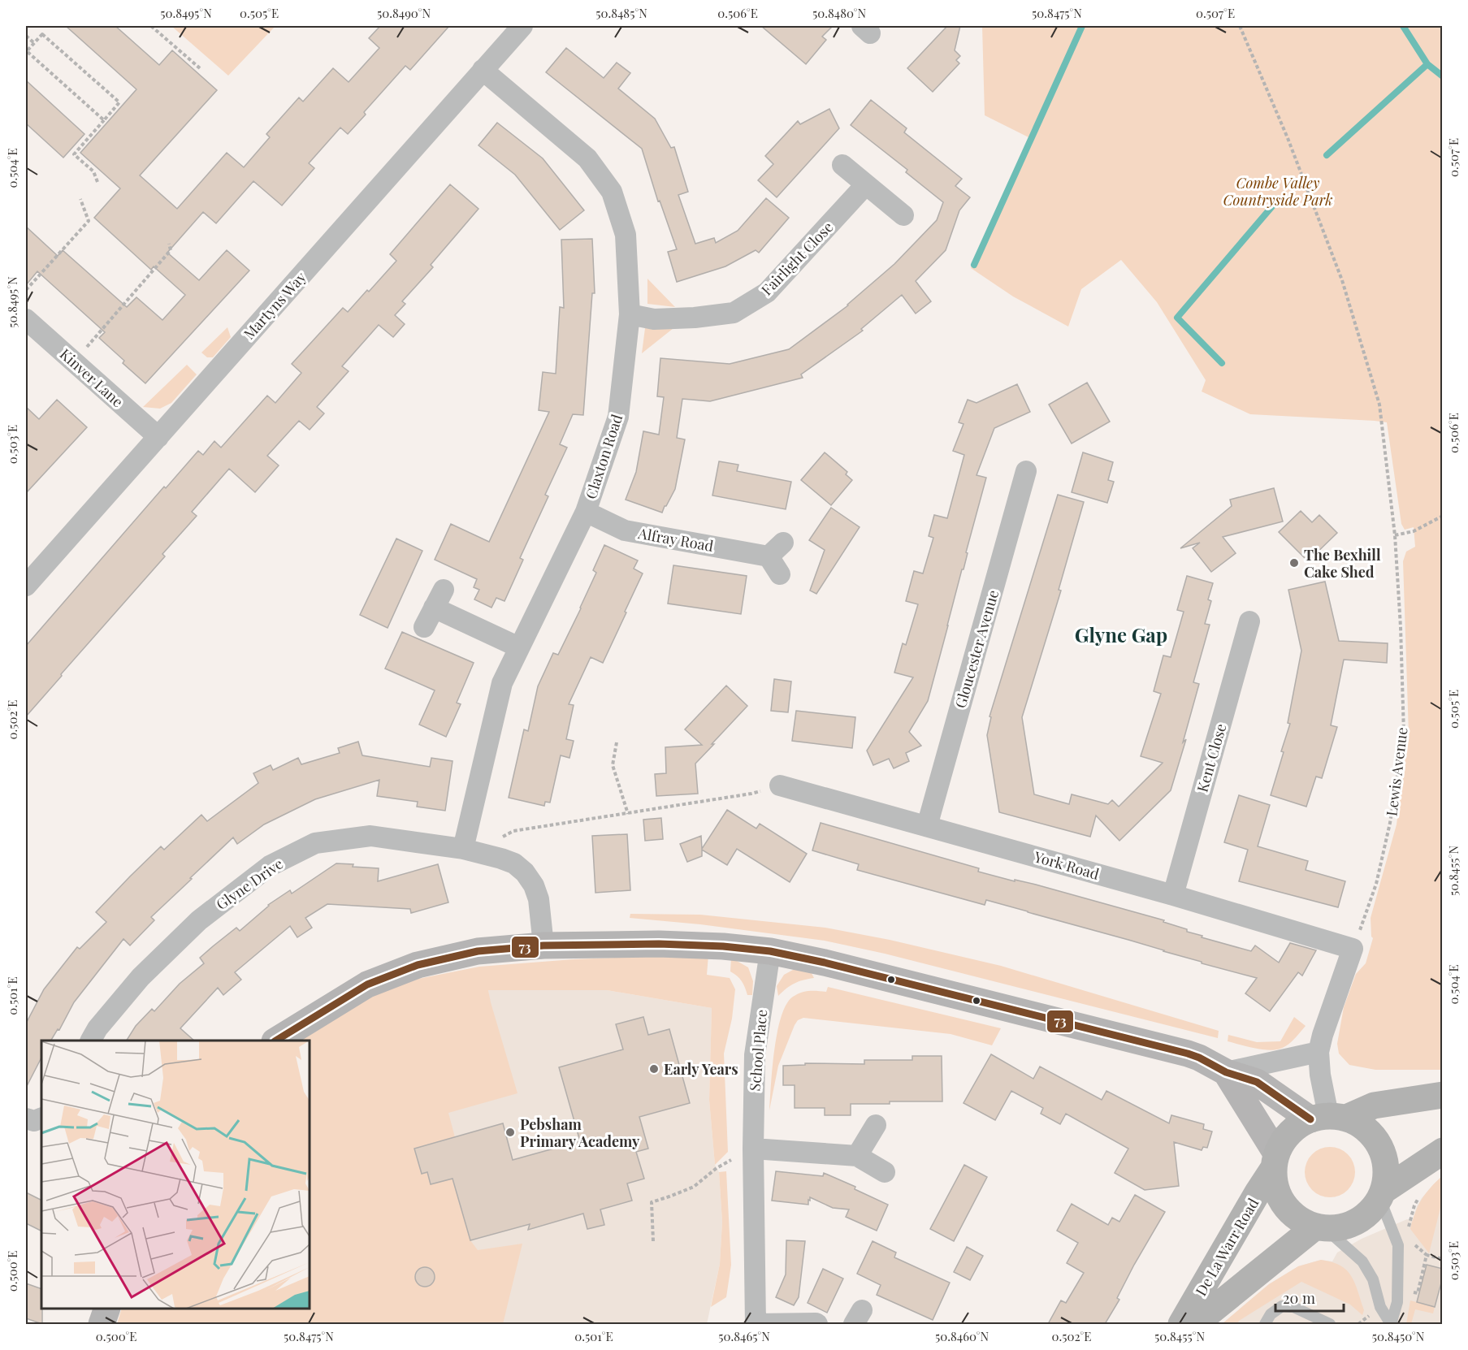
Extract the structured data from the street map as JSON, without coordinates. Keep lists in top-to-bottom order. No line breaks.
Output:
{"streets":{"highway":["De La Warr Road"],"street":["Fairlight Close","Martyns Way","Kinver Lane","Claxton Road","Alfray Road","Gloucester Avenue","Kent Close","York Road","Glyne Drive","School Place"],"path":["Lewis Avenue"]},"crossings":[["Fairlight Close","Claxton Road"],["Martyns Way","Kinver Lane"],["Martyns Way","Claxton Road"],["Claxton Road","Alfray Road"],["Claxton Road","Glyne Drive"],["Gloucester Avenue","York Road"],["Kent Close","York Road"],["Lewis Avenue","York Road"]],"districts":["Glyne Gap"],"parks":["Combe Valley Countryside Park"],"places":["The Bexhill Cake Shed","Early Years","Pebsham Primary Academy"],"lines":["transit line 73"],"scale_bar":"20 m","coordinates":["50.8495°N","0.505°E","50.8490°N","50.8485°N","0.506°E","50.8480°N","50.8475°N","0.507°E","0.504°E","0.503°E","0.502°E","50.8455°N","0.501°E","0.500°E","50.8465°N","50.8460°N","50.8450°N"]}
